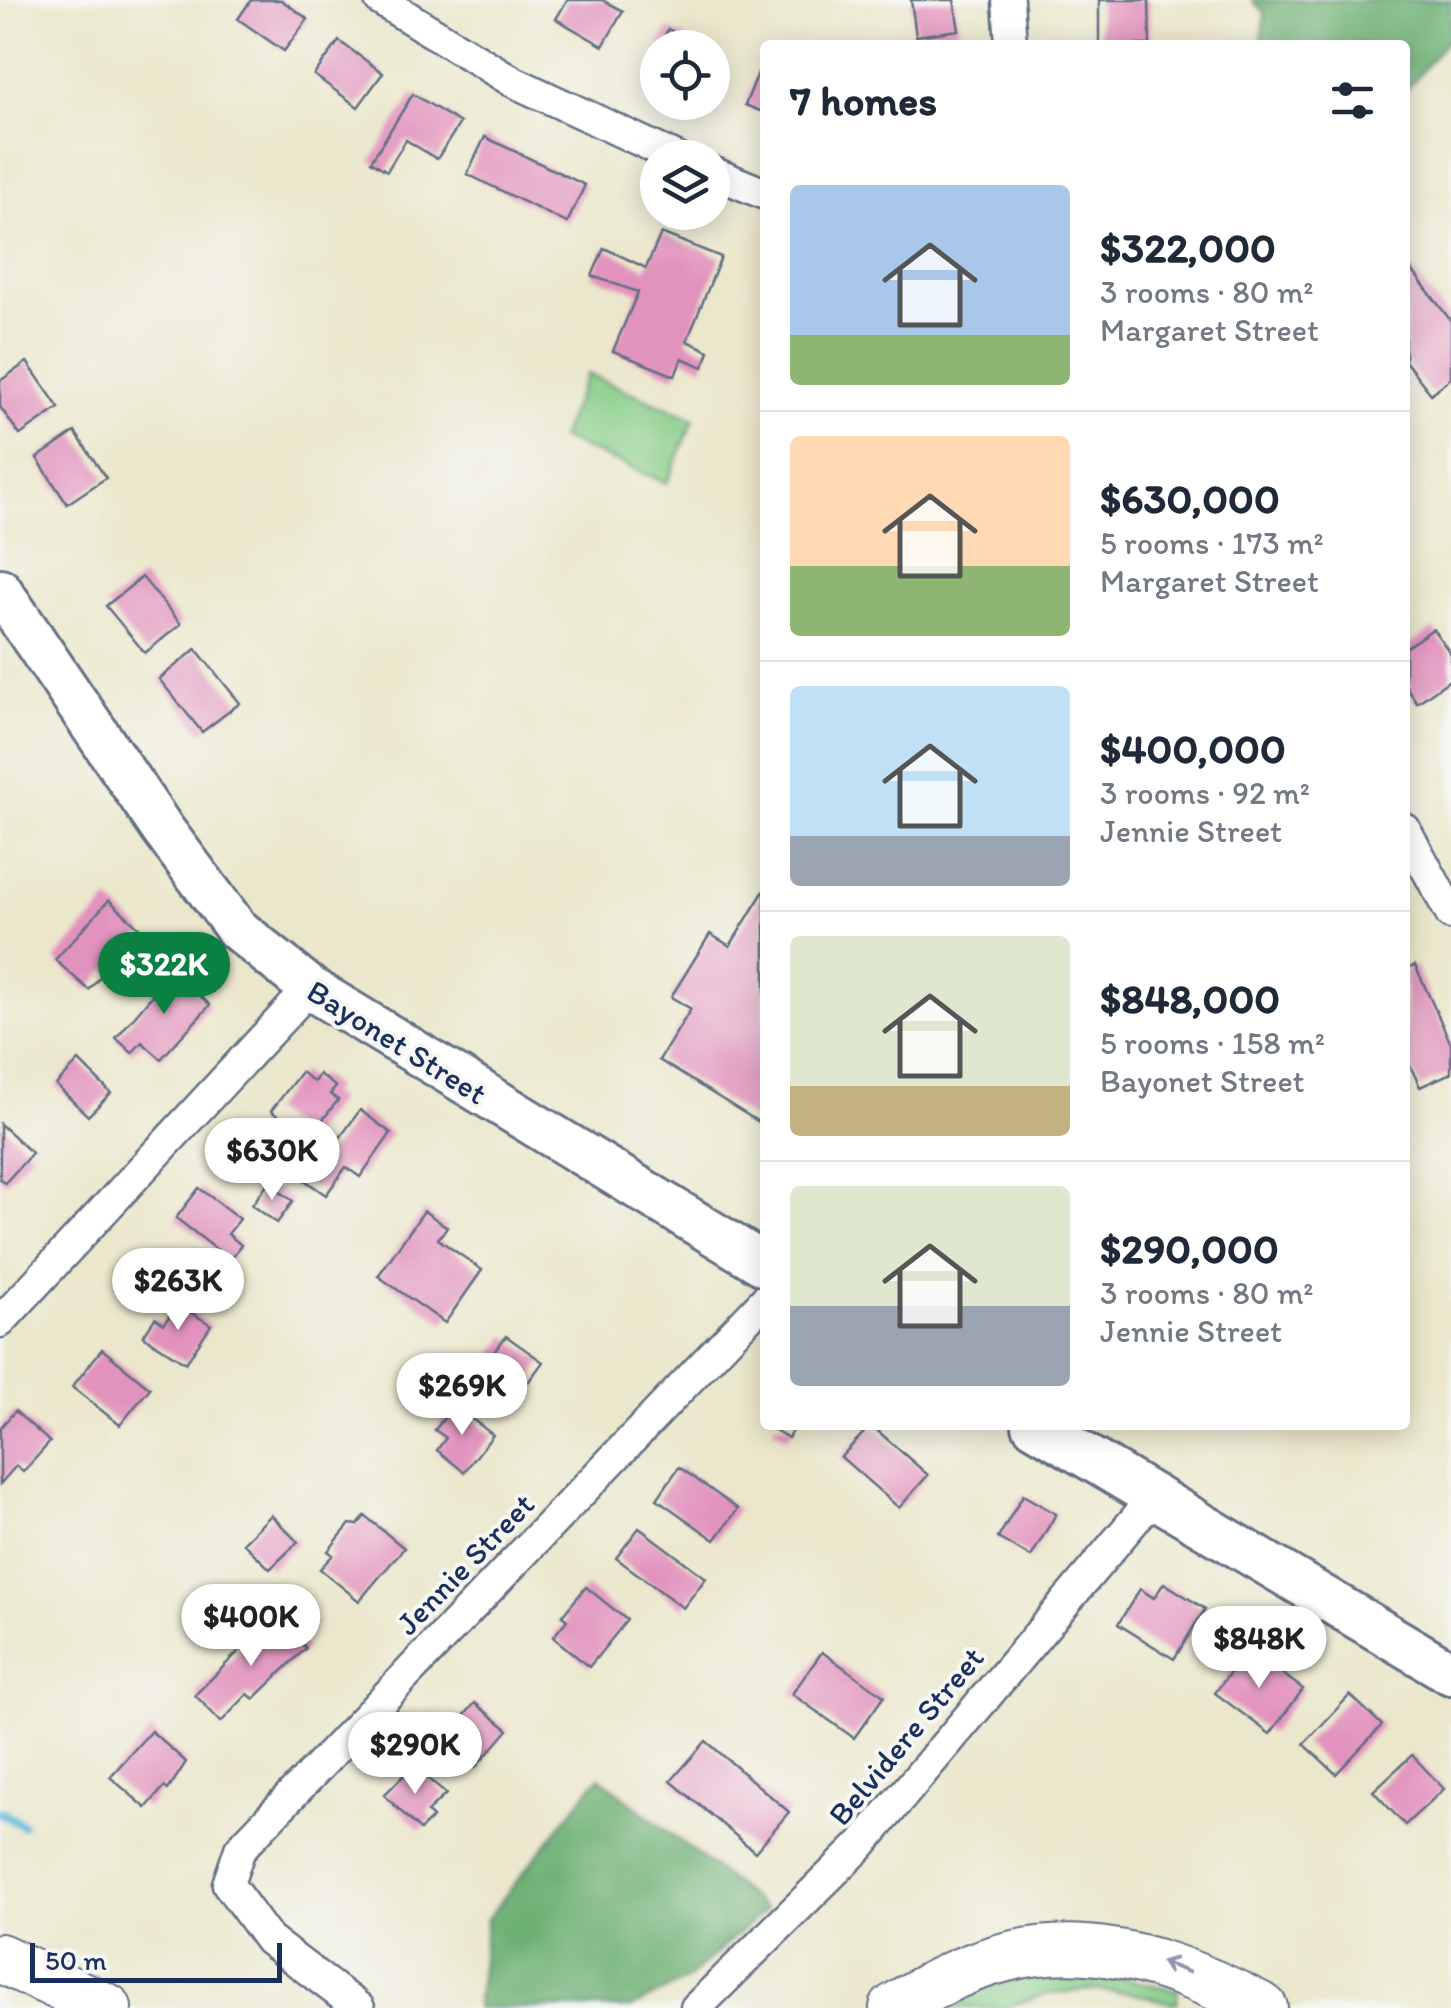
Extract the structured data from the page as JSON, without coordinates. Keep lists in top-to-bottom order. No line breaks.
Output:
{"streets":{"street":["Bayonet Street","Jennie Street","Belvidere Street"]},"scale_bar":"50 m","page":{"heading":"7 homes","list":[{"name":"$322,000","note":"3 rooms · 80 m² · Margaret Street"},{"name":"$630,000","note":"5 rooms · 173 m² · Margaret Street"},{"name":"$400,000","note":"3 rooms · 92 m² · Jennie Street"},{"name":"$848,000","note":"5 rooms · 158 m² · Bayonet Street"},{"name":"$290,000","note":"3 rooms · 80 m² · Jennie Street"}],"price":["$322K","$630K","$263K","$269K","$400K","$848K","$290K"],"scale":"50 m"}}
